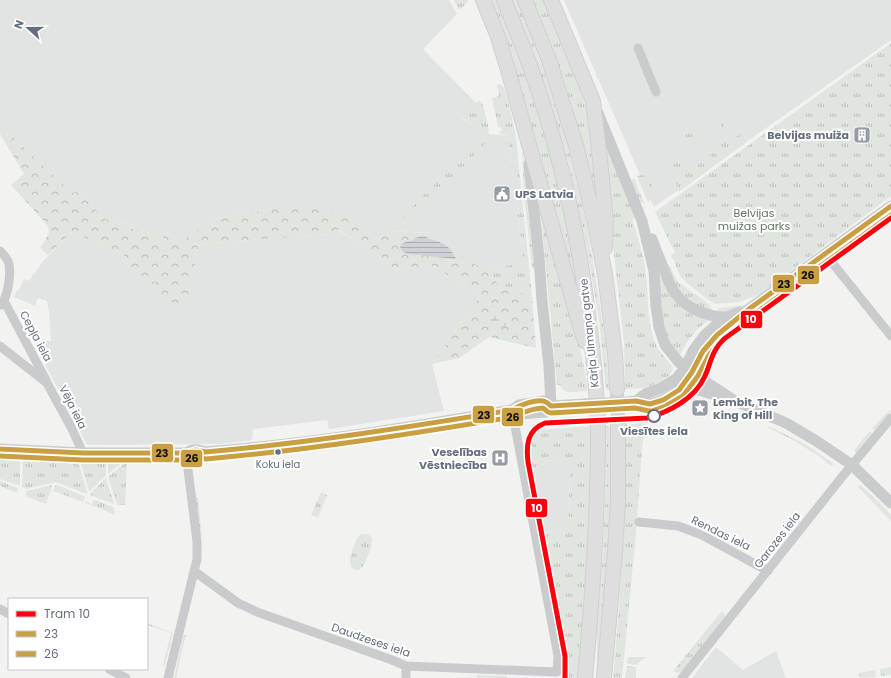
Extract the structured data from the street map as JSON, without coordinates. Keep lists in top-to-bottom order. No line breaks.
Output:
{"streets":{"highway":["Kārļa Ulmaņa gatve"],"street":["Cepļa iela","Vēja iela","Rendas iela","Garozes iela","Daudzeses iela"]},"crossings":[["Cepļa iela","Vēja iela"],["Rendas iela","Garozes iela"]],"parks":["Belvijas muižas parks"],"places":{"building":["Belvijas muiža"],"public building":["UPS Latvia"],"place":["Lembit, The King of Hill"],"other":["Viesītes iela","Koku iela"],"hospital":["Veselības Vēstniecība"]},"lines":["transit line 23","transit line 26","tram line 10"],"legend":["Tram 10","23","26"],"north":"left"}
